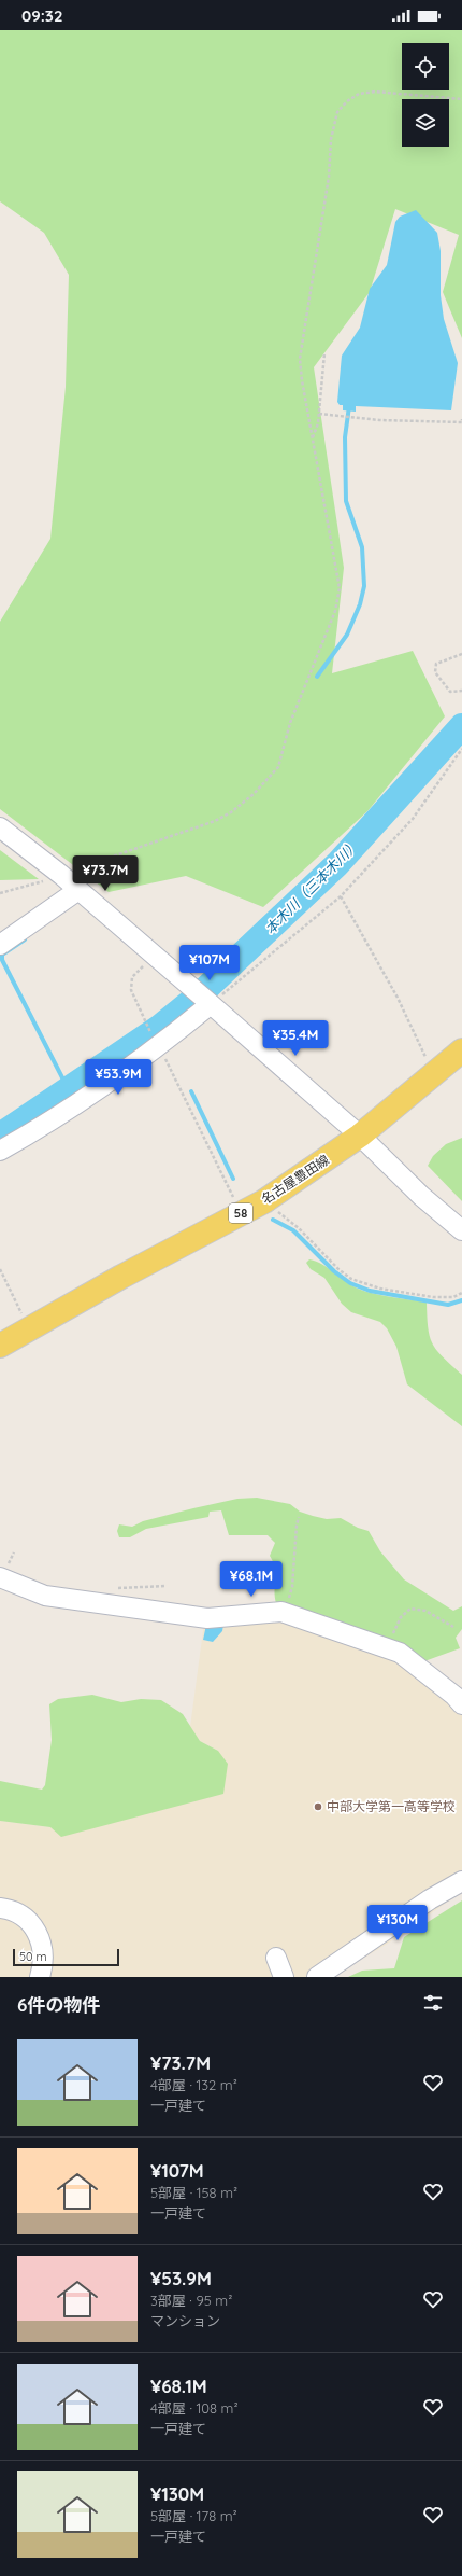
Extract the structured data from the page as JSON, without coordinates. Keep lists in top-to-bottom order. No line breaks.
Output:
{"streets":{"main road":["名古屋豊田線","58"]},"water":["本木川（三本木川）"],"places":["中部大学第一高等学校"],"scale_bar":"50 m","page":{"status":"09:32","price":["¥73.7M","¥107M","¥35.4M","¥53.9M","¥68.1M","¥130M"],"scale":"50 m","heading":"6件の物件","list":[{"name":"¥73.7M","note":"4部屋 · 132 m² · 一戸建て"},{"name":"¥107M","note":"5部屋 · 158 m² · 一戸建て"},{"name":"¥53.9M","note":"3部屋 · 95 m² · マンション"},{"name":"¥68.1M","note":"4部屋 · 108 m² · 一戸建て"},{"name":"¥130M","note":"5部屋 · 178 m² · 一戸建て"}]}}
